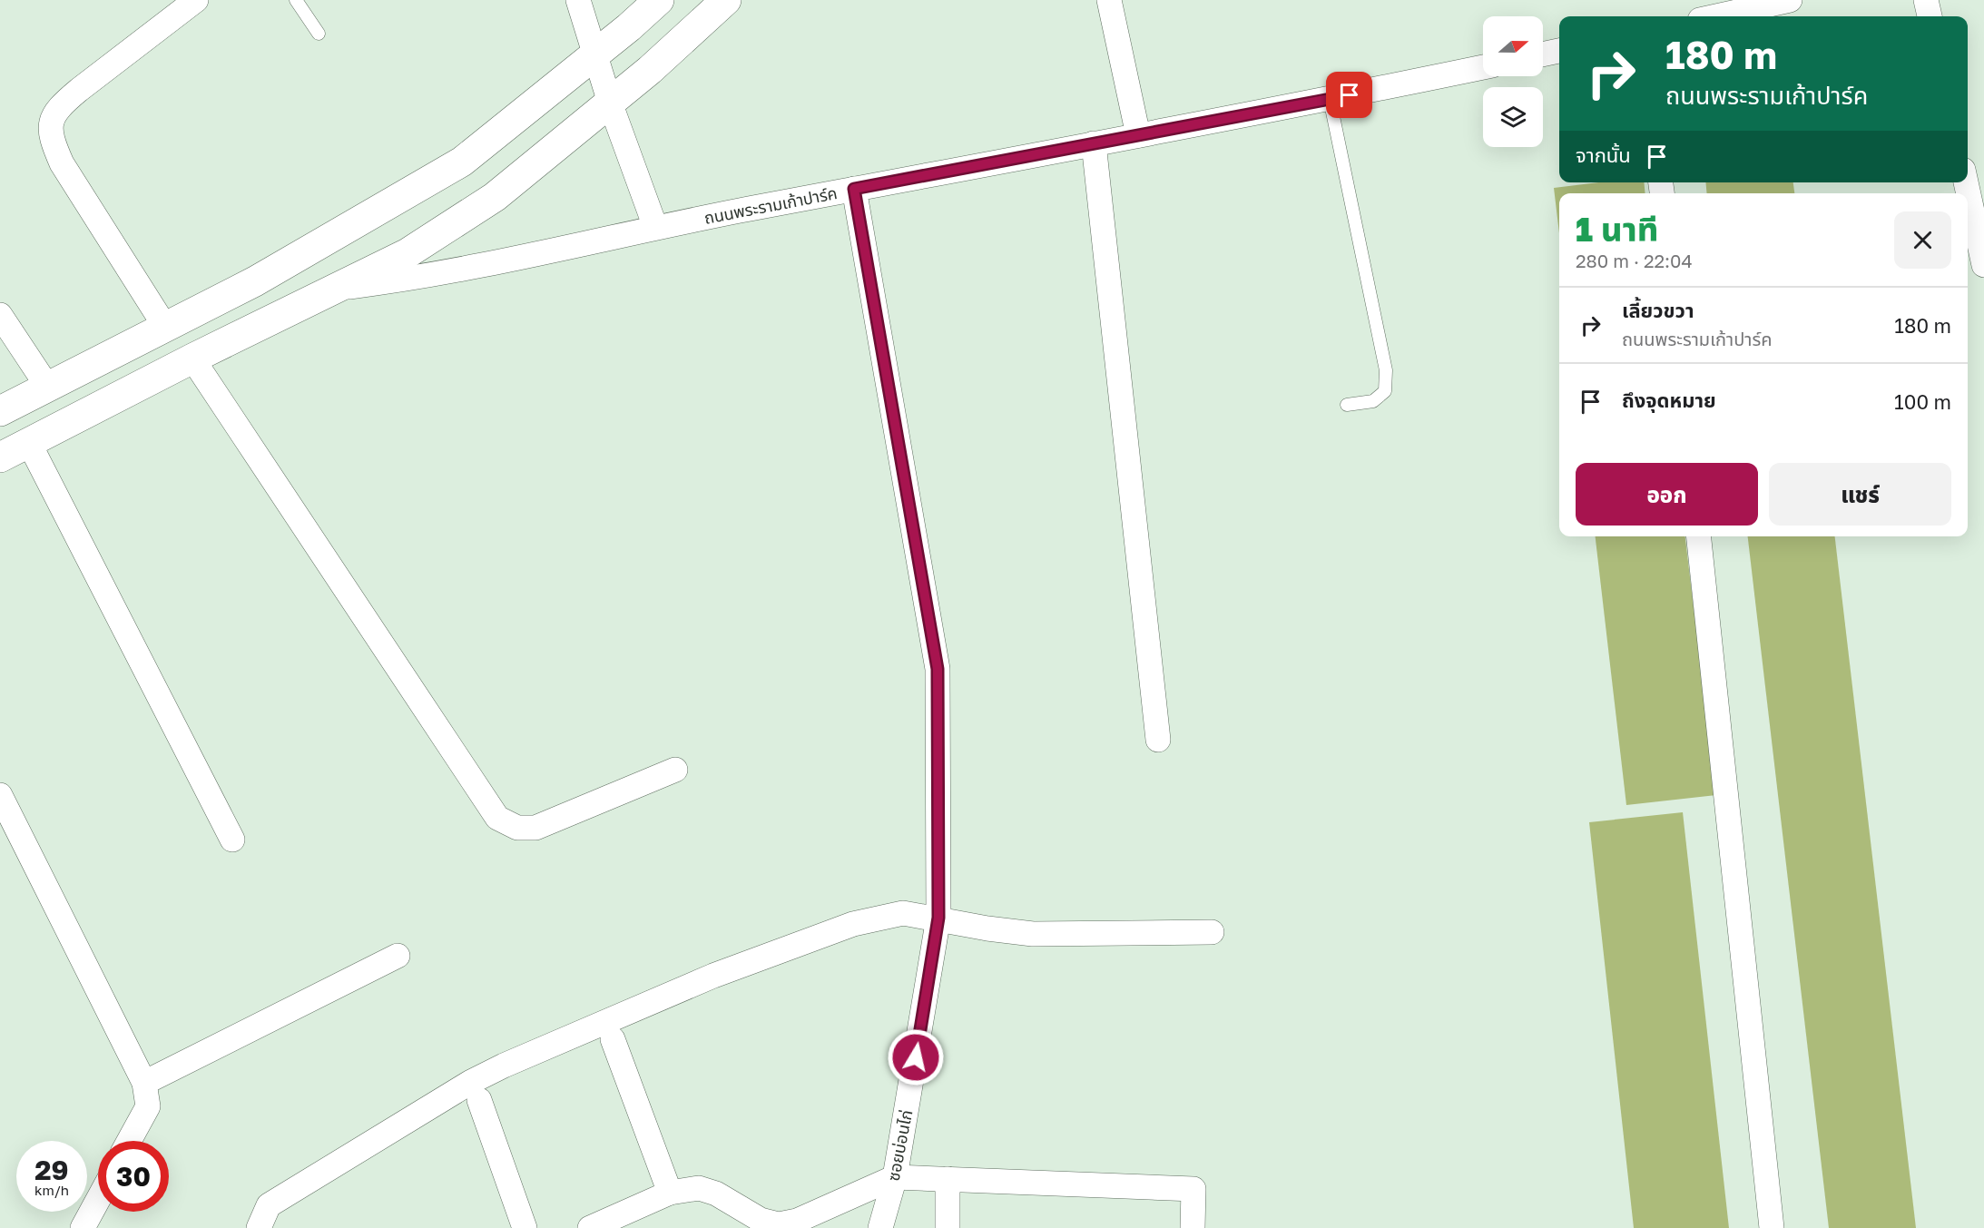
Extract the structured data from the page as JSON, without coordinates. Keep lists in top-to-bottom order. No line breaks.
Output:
{"streets":{"street":["ถนนพระรามเก้าปาร์ค","ซอยบ่อนไก่"]},"crossings":[["ถนนพระรามเก้าปาร์ค","ซอยบ่อนไก่"]],"north":"right","page":{"turn":["180 m","ถนนพระรามเก้าปาร์ค"],"then":"จากนั้น","heading":["1 นาที","280 m · 22:04"],"list":[{"name":"เลี้ยวขวา","note":"ถนนพระรามเก้าปาร์ค","value":"180 m"},{"name":"ถึงจุดหมาย","value":"100 m"}],"buttons":["ออก","แชร์"],"speed":"29 km/h","limit":"30"}}
